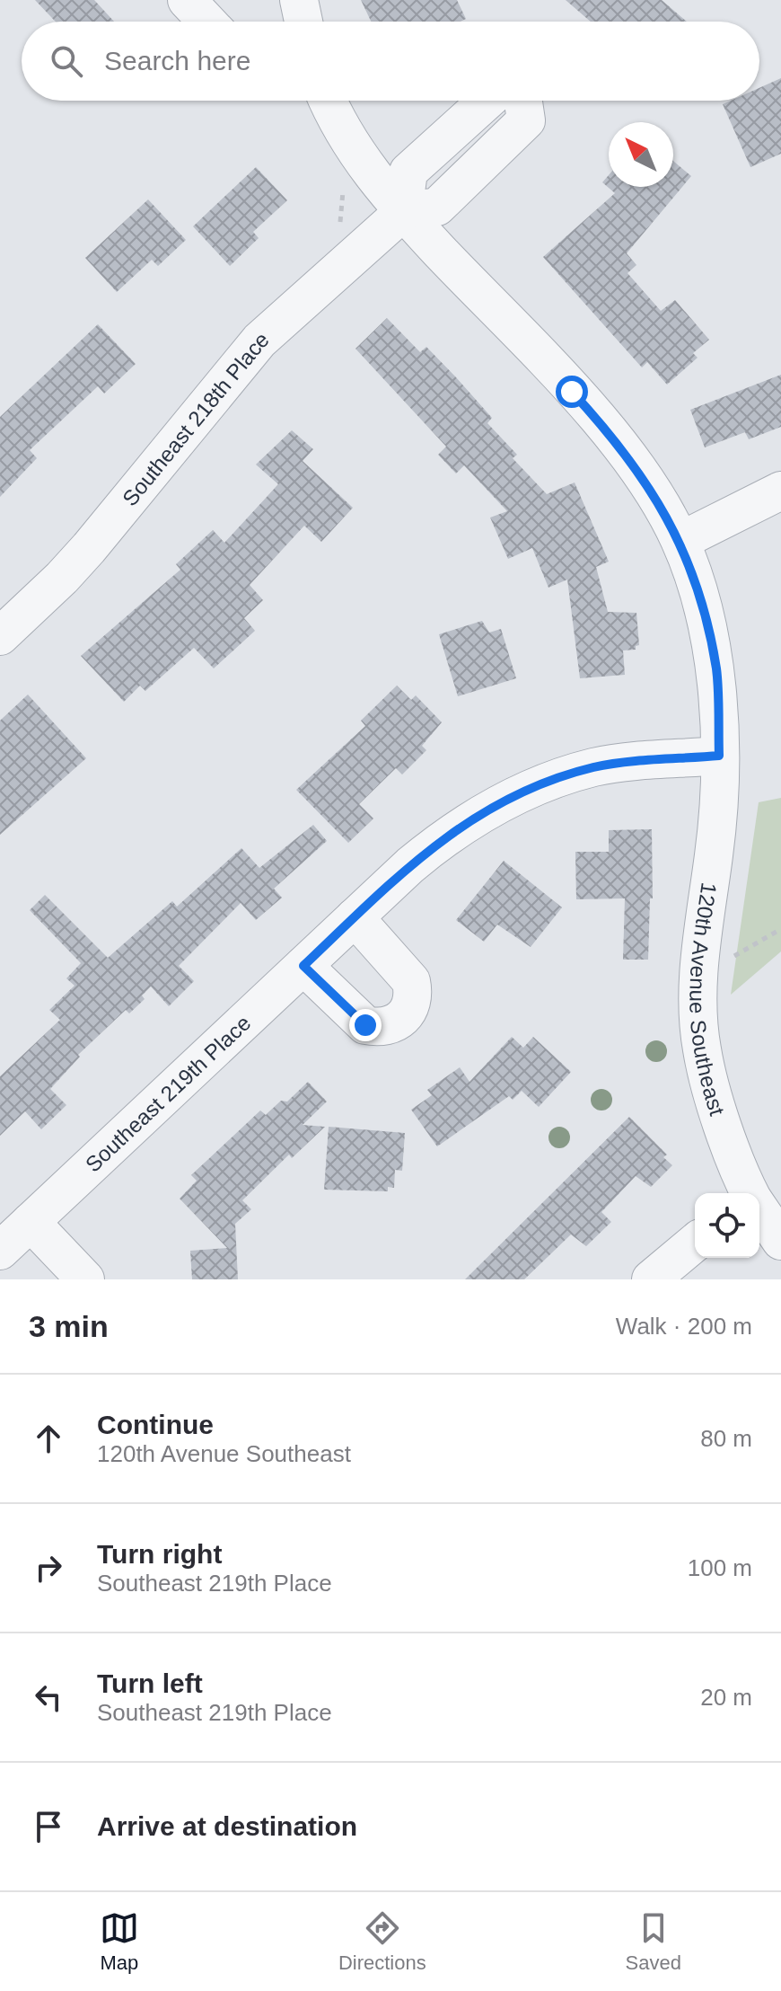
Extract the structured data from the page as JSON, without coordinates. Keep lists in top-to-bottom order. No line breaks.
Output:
{"streets":{"street":["Southeast 218th Place","120th Avenue Southeast","Southeast 219th Place"]},"crossings":[["Southeast 218th Place","120th Avenue Southeast"],["120th Avenue Southeast","Southeast 219th Place"]],"north":"top left","page":{"search":"Search here","heading":["3 min","Walk · 200 m"],"list":[["Continue","120th Avenue Southeast","80 m"],["Turn right","Southeast 219th Place","100 m"],["Turn left","Southeast 219th Place","20 m"],"Arrive at destination"],"nav":["Map","Directions","Saved"]}}
